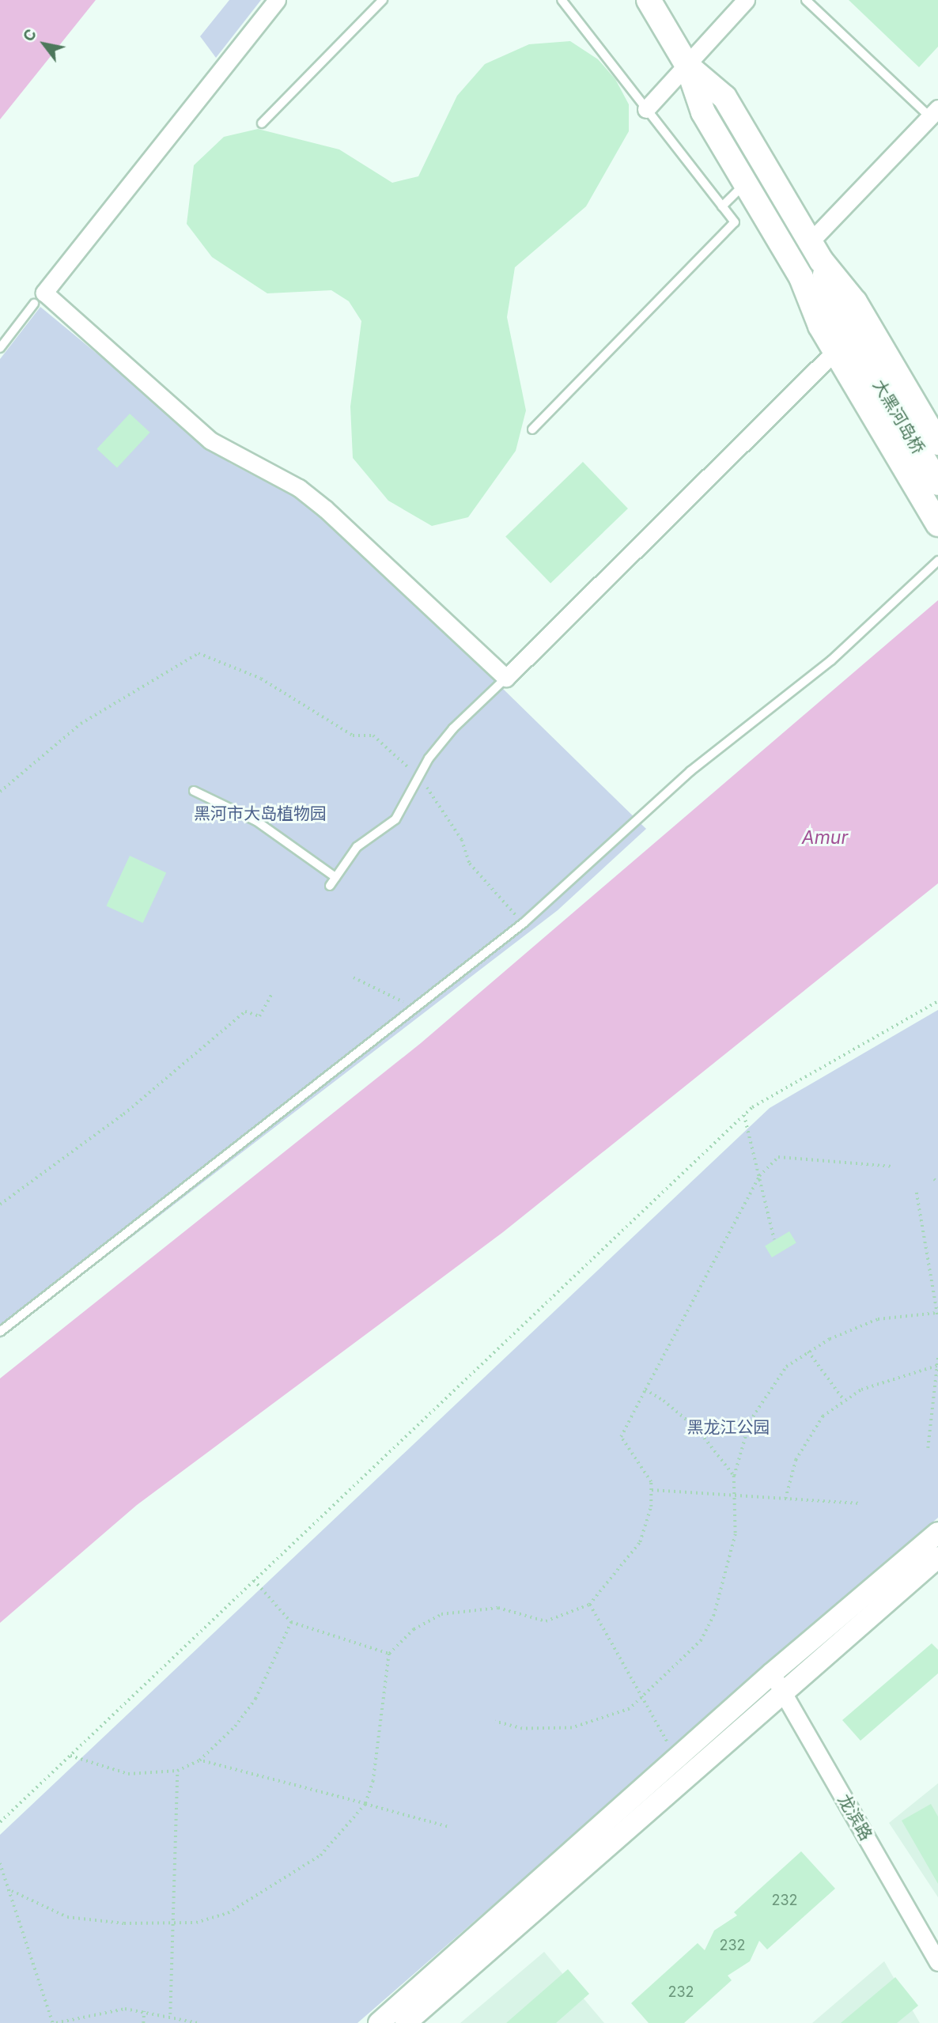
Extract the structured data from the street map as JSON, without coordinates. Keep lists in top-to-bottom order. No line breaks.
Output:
{"streets":{"main road":["大黑河岛桥"],"street":["龙滨路"]},"water":["Amur"],"parks":["黑河市大岛植物园","黑龙江公园"],"house_numbers":["232","232","232"],"north":"top left"}
